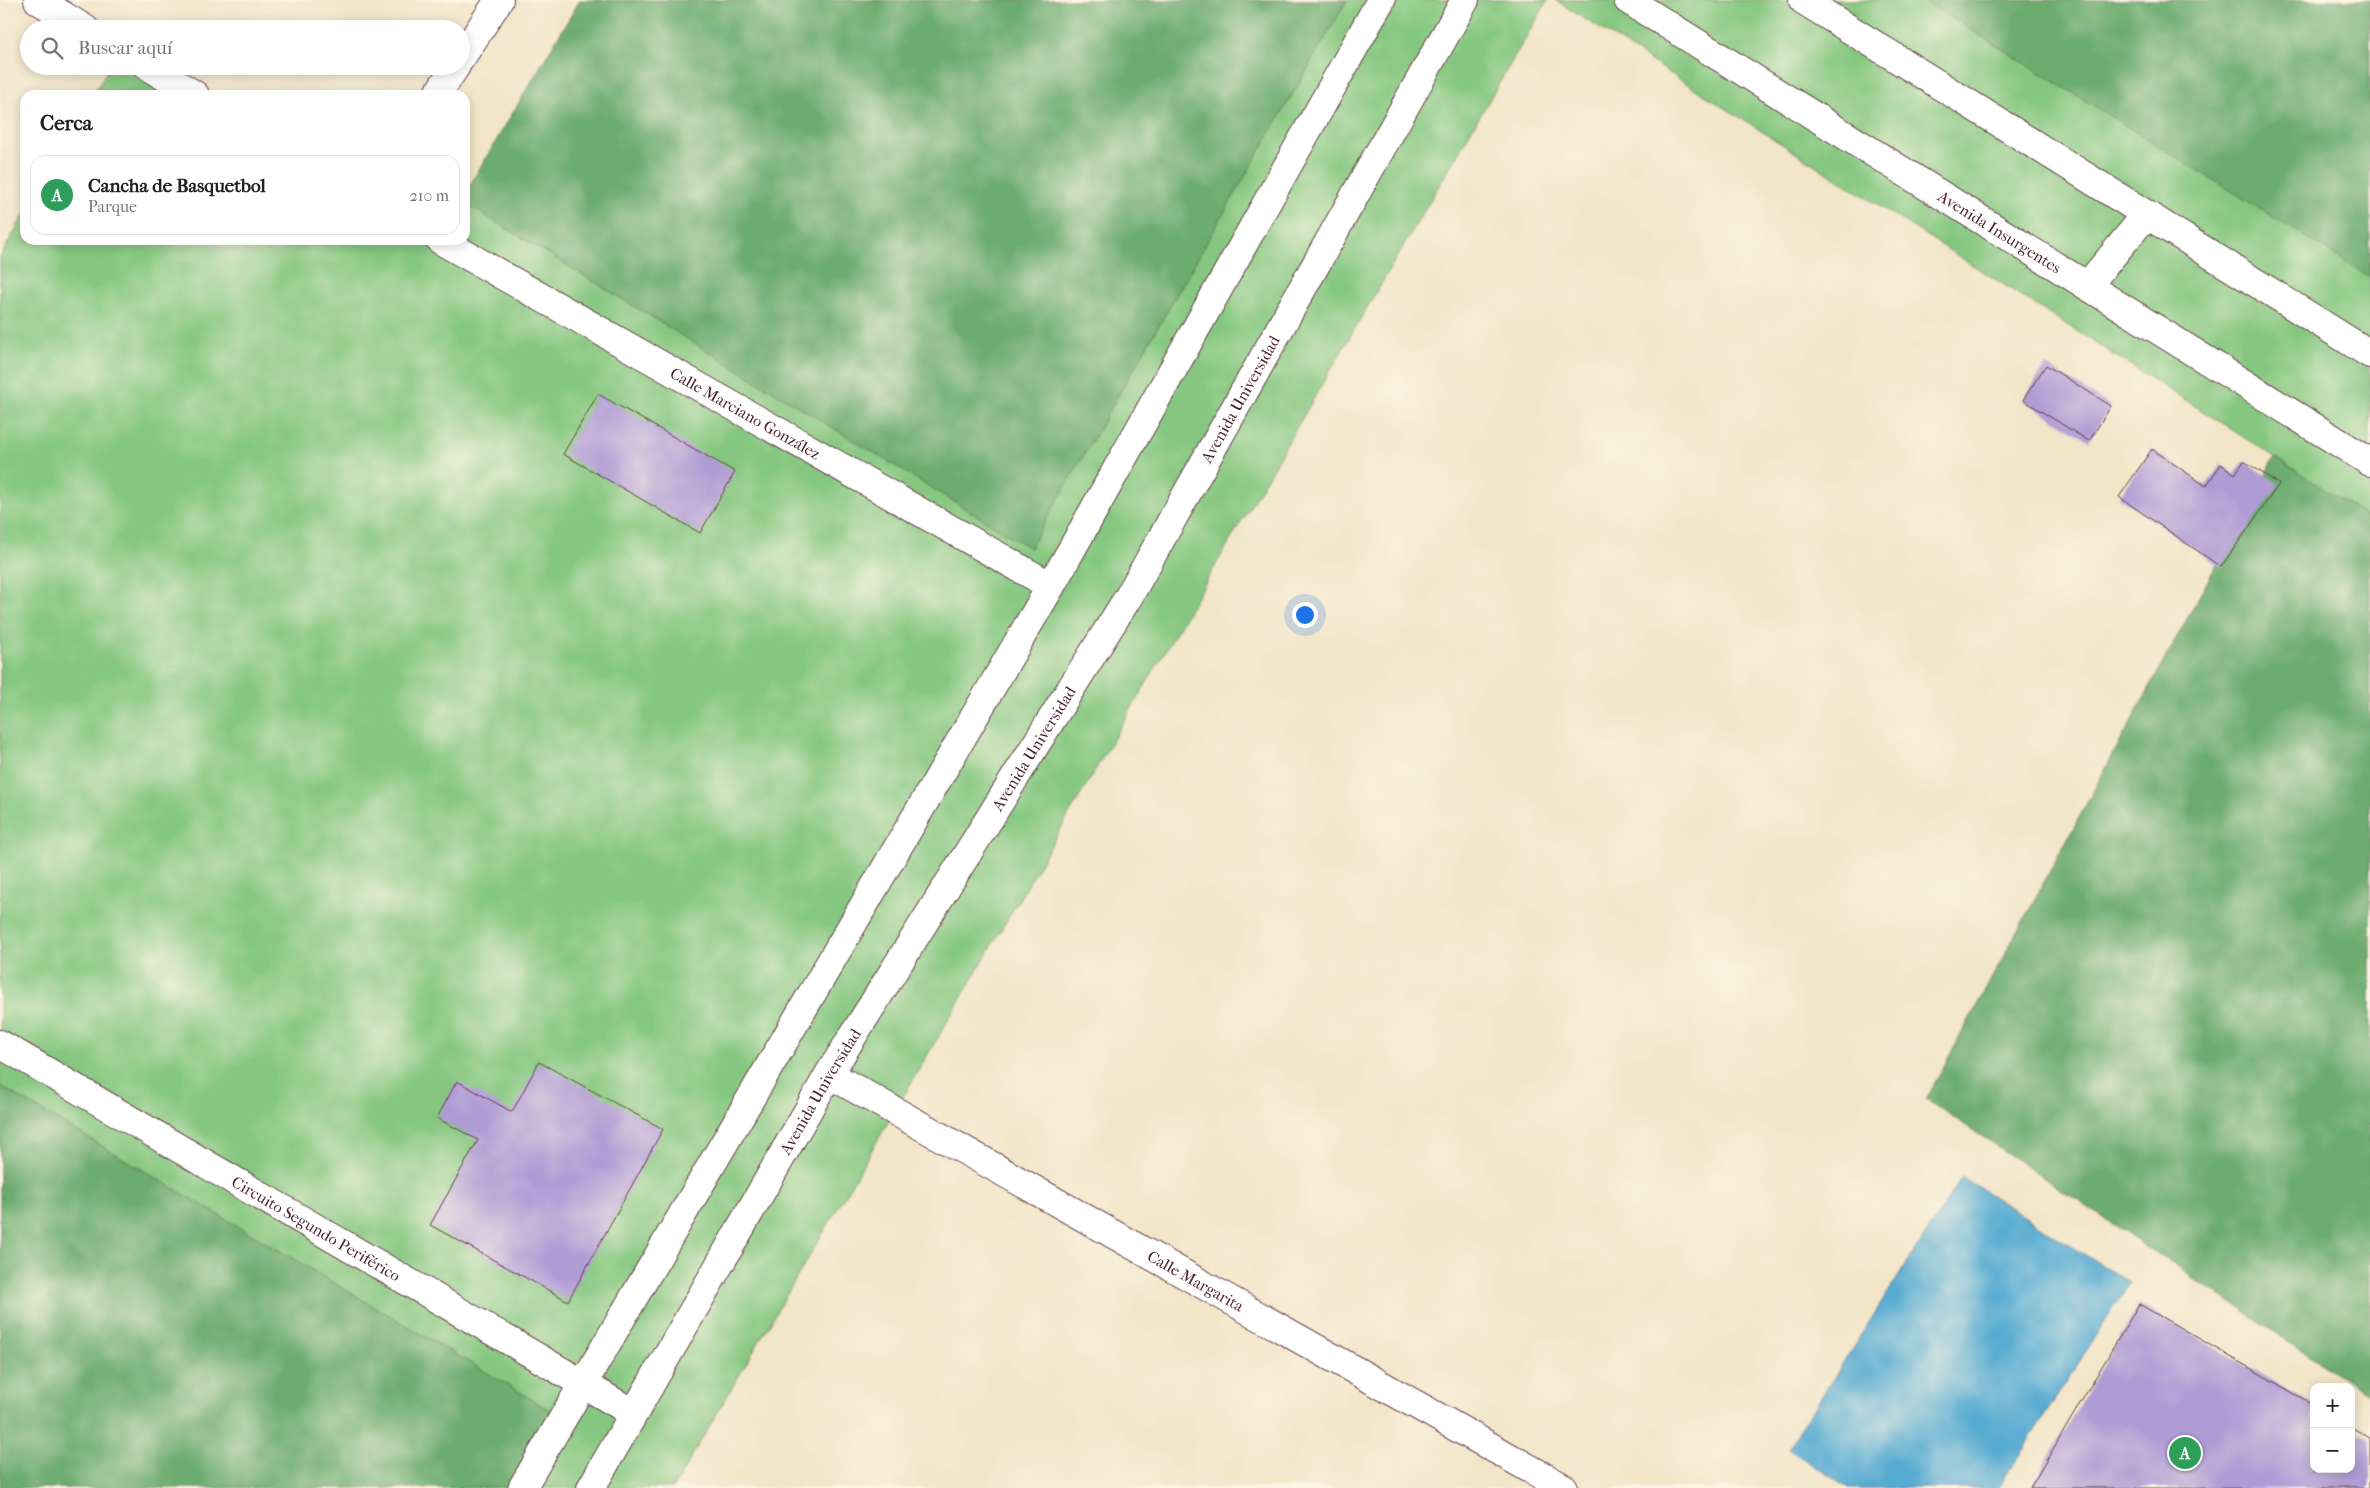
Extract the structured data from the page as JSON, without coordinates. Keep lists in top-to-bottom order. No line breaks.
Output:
{"streets":{"main road":["Avenida Insurgentes","Avenida Universidad","Calle Marciano González","Circuito Segundo Periférico","Calle Margarita"]},"crossings":[["Avenida Universidad","Circuito Segundo Periférico"],["Avenida Universidad","Calle Margarita"]],"page":{"search":"Buscar aquí","heading":"Cerca","list":[{"mark":"A","name":"Cancha de Basquetbol","note":"Parque","value":"210 m"}],"map_buttons":["+","−"],"pins":"A"}}
